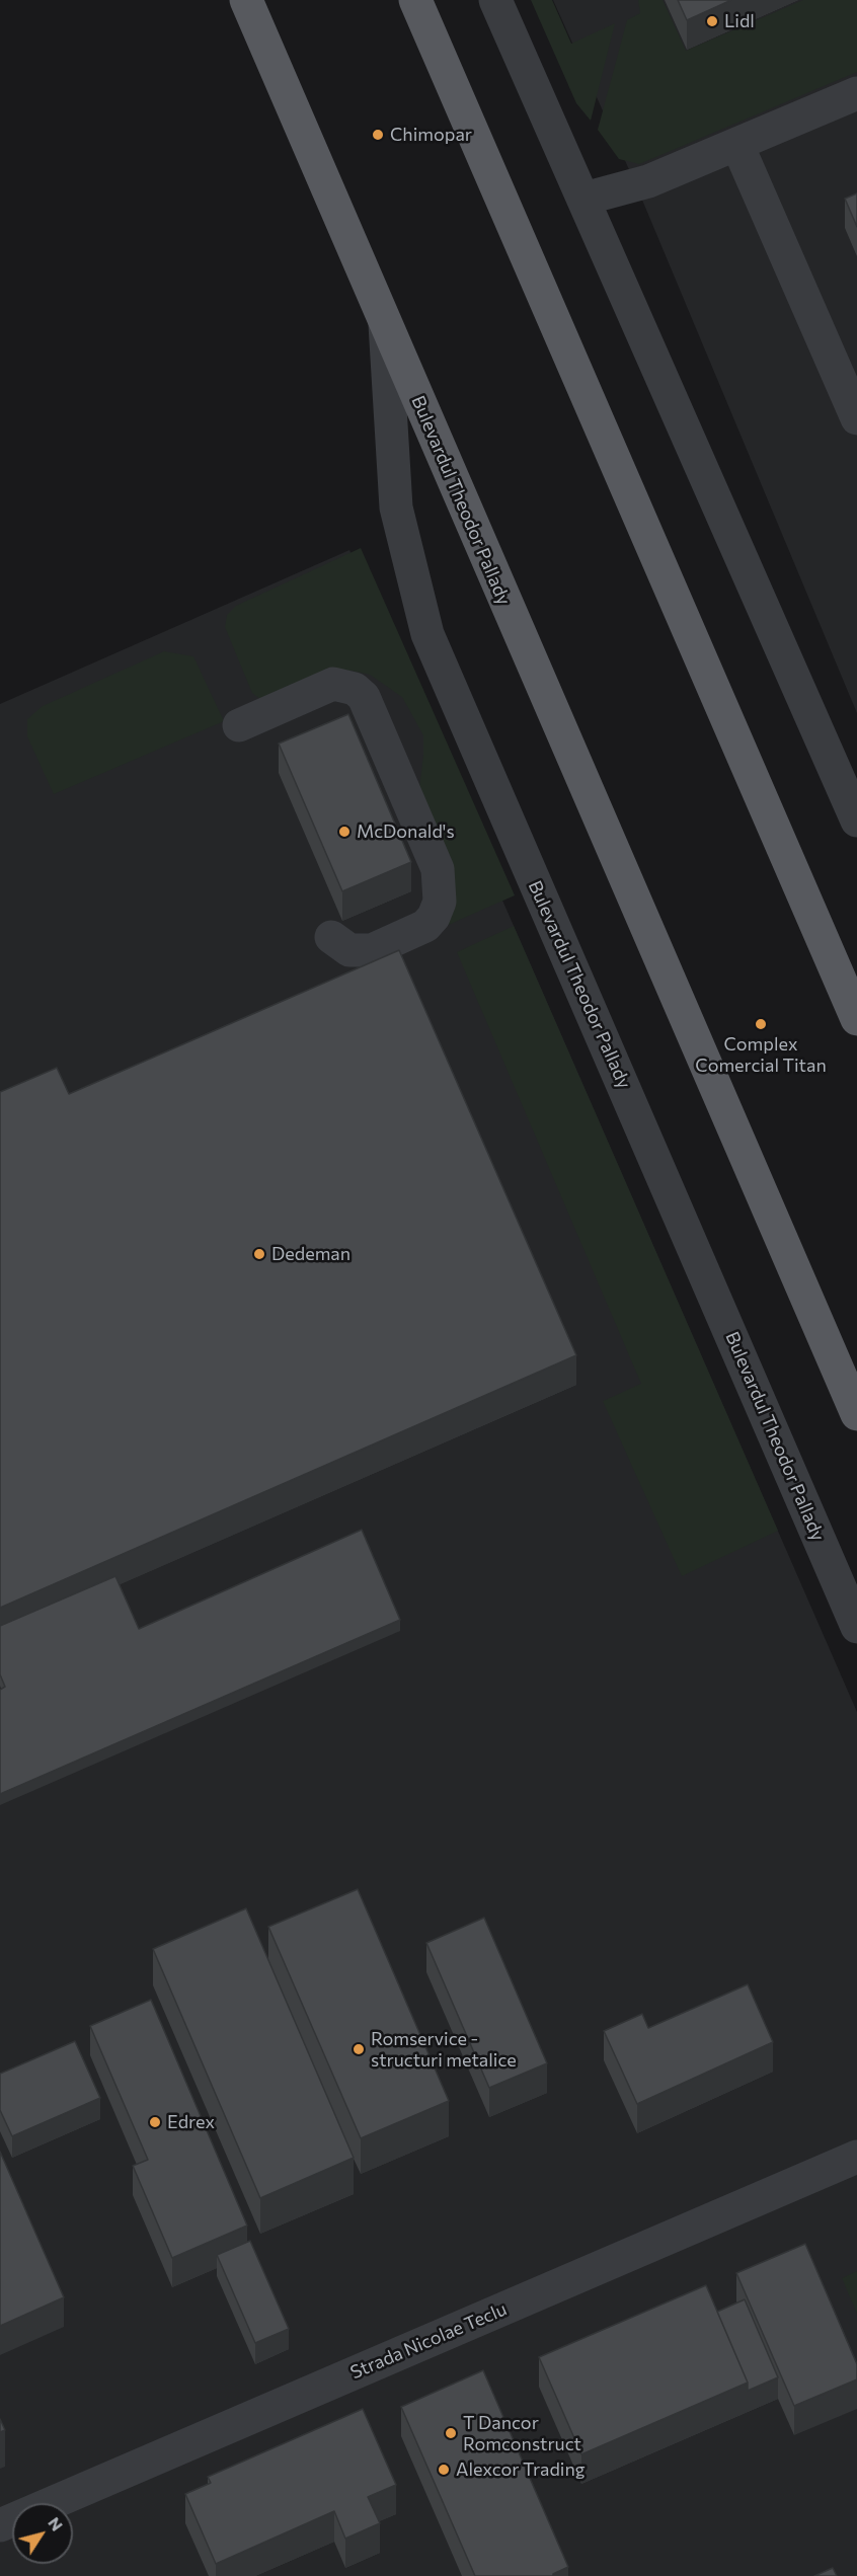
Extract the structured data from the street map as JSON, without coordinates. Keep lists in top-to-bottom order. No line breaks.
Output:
{"streets":{"main road":["Bulevardul Theodor Pallady"],"street":["Strada Nicolae Teclu"]},"places":["Lidl","Chimopar","McDonald's","Complex Comercial Titan","Dedeman","Romservice - structuri metalice","Edrex","T Dancor Romconstruct","Alexcor Trading"],"north":"top right"}
